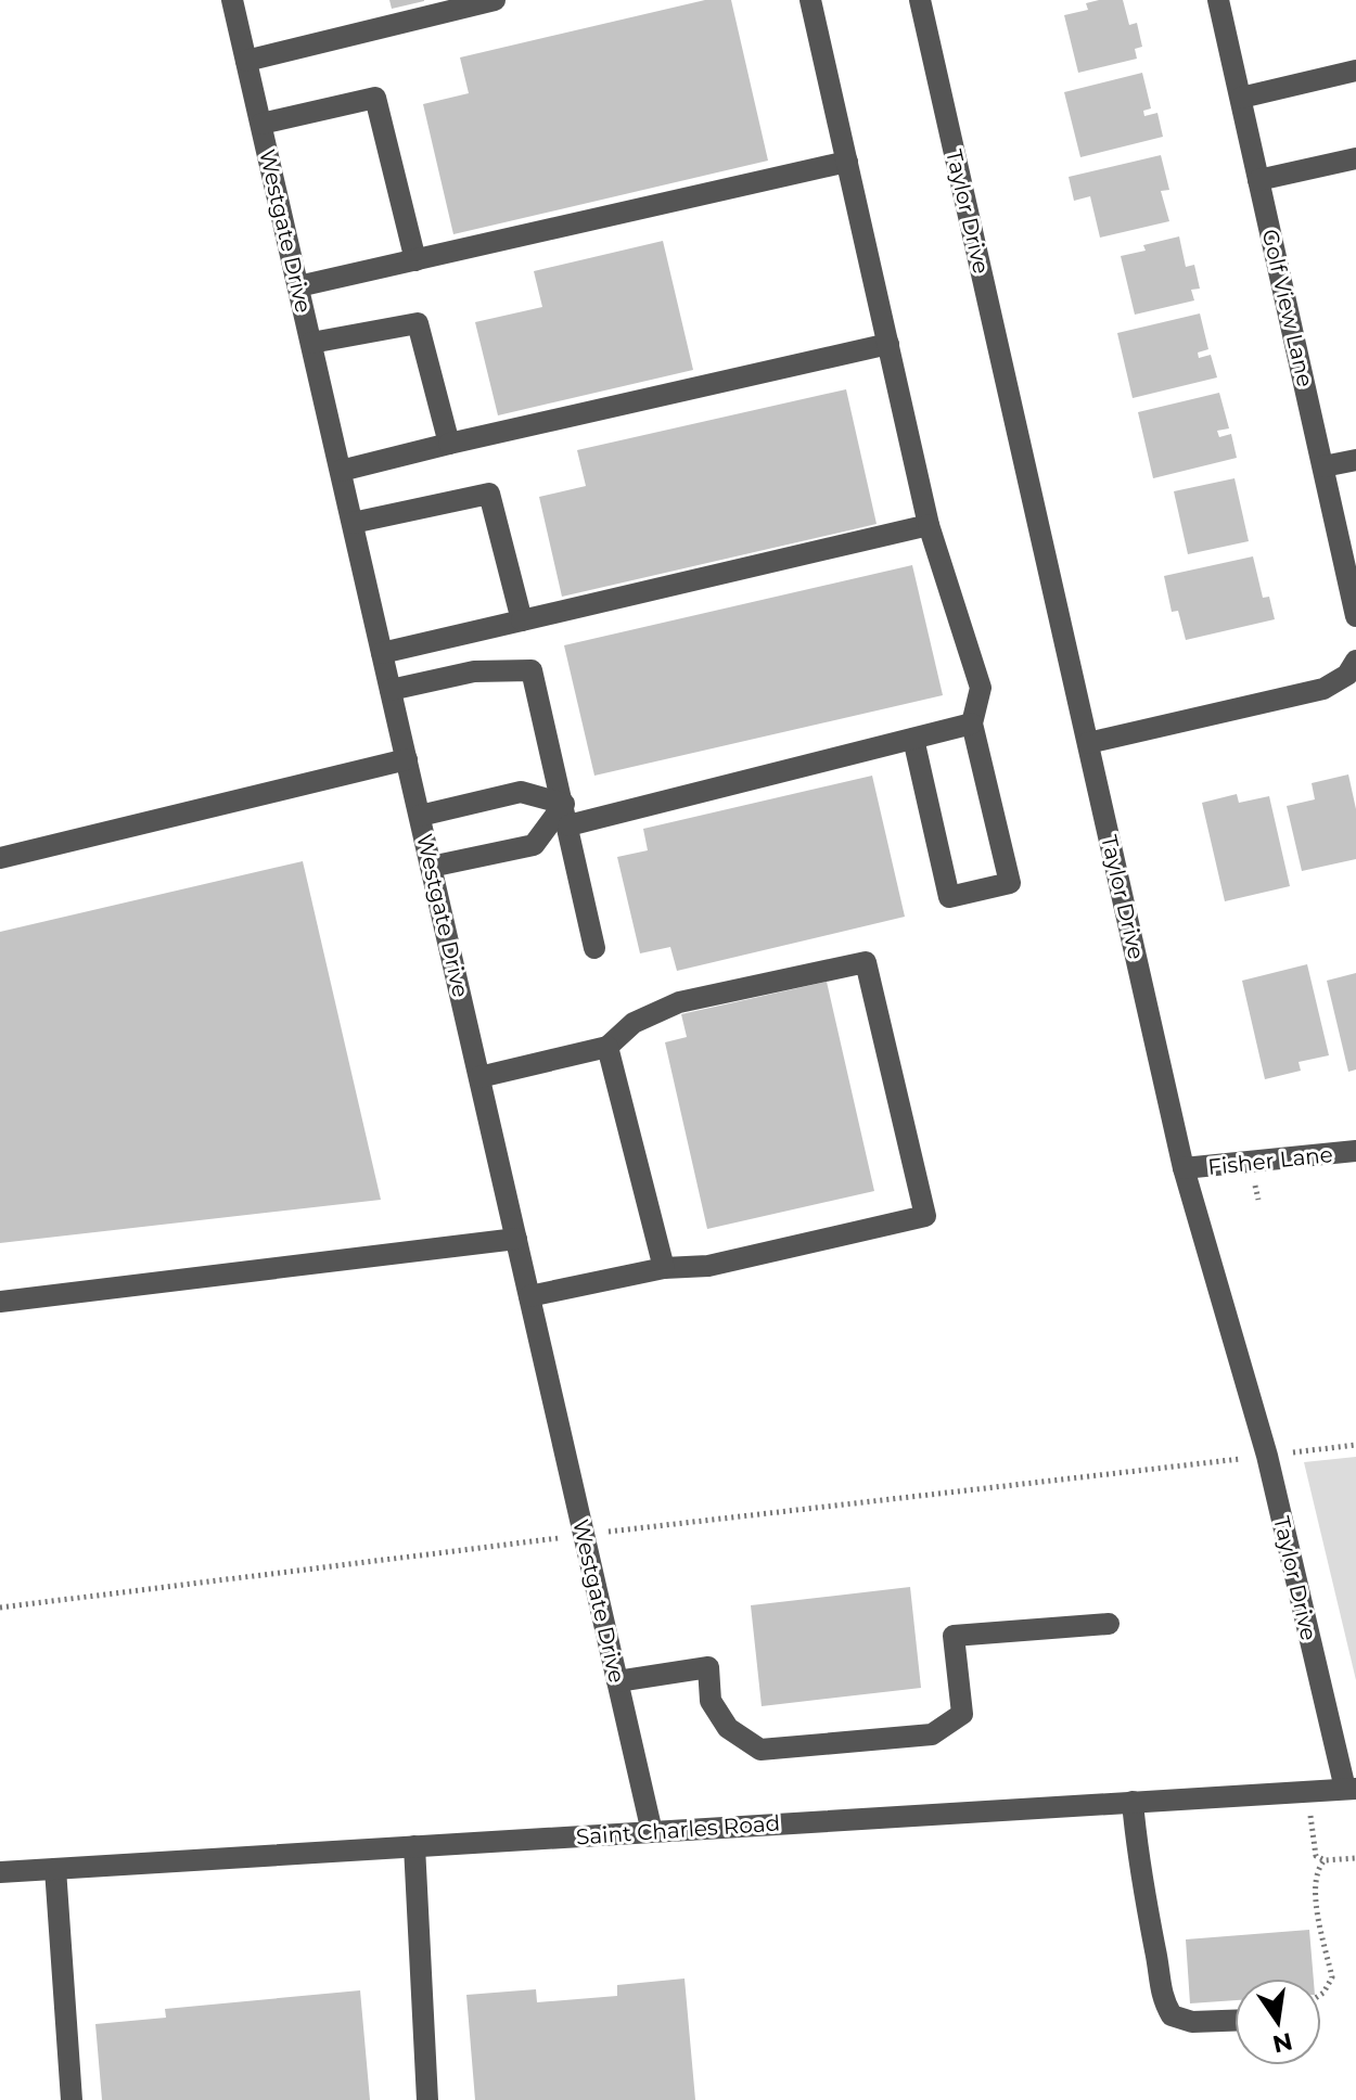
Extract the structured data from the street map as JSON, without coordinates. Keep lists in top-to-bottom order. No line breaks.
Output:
{"streets":{"street":["Taylor Drive","Westgate Drive","Golf View Lane","Fisher Lane","Saint Charles Road"]},"crossings":[["Taylor Drive","Fisher Lane"],["Taylor Drive","Saint Charles Road"],["Westgate Drive","Saint Charles Road"]],"north":"bottom"}
